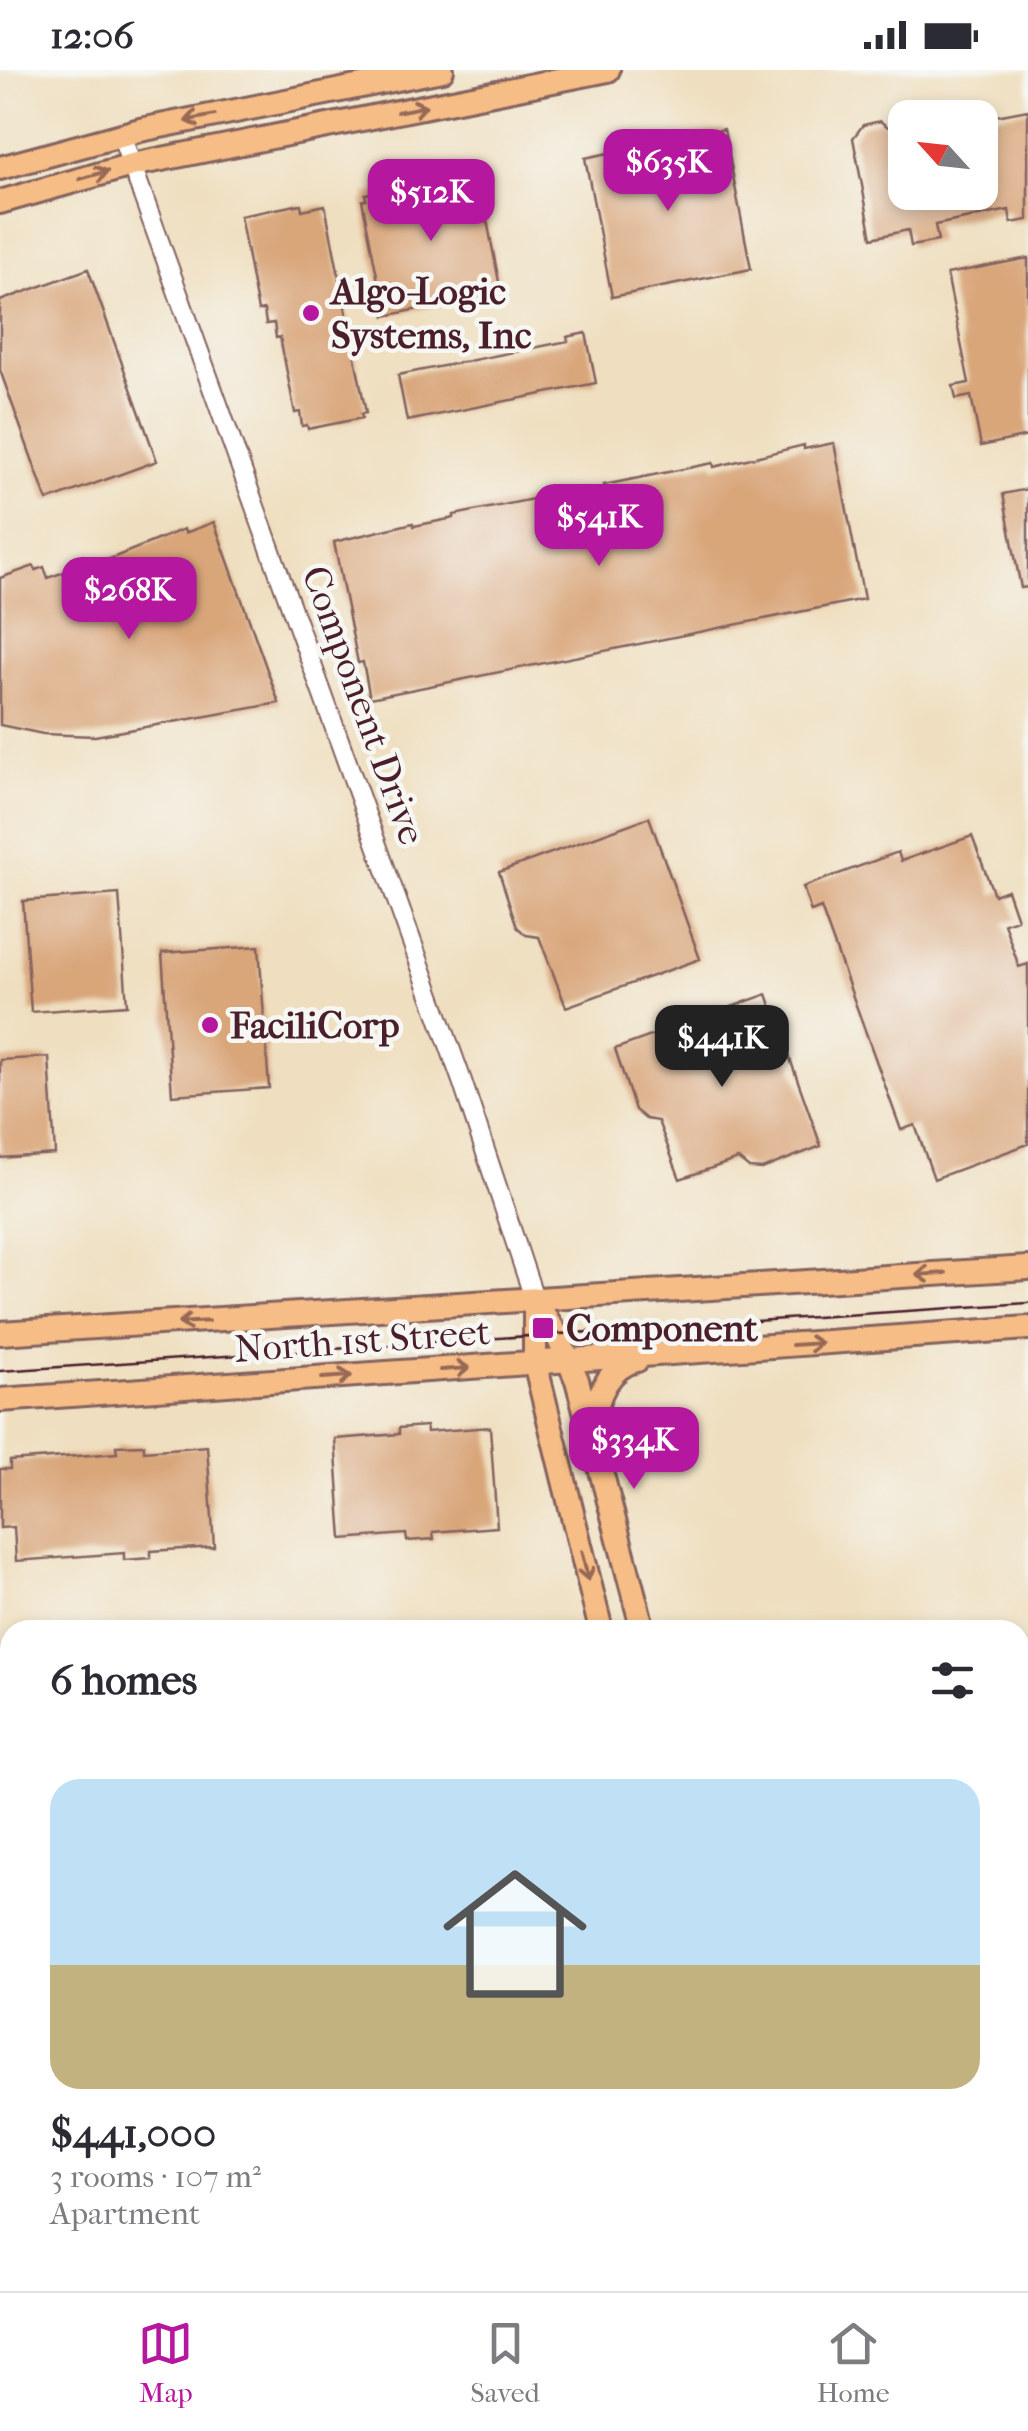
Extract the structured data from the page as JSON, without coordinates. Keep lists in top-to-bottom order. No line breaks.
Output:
{"streets":{"main road":["Component Drive","North 1st Street"]},"crossings":[["Component Drive","North 1st Street"]],"places":{"other":["Algo-Logic Systems, Inc","FaciliCorp"],"transit":["Component"]},"north":"top left","page":{"status":"12:06","price":["$635K","$512K","$541K","$268K","$441K","$334K"],"heading":"6 homes","list":[{"name":"$441,000","note":"3 rooms · 107 m² · Apartment"}],"tabs":["Map","Saved","Home"]}}
